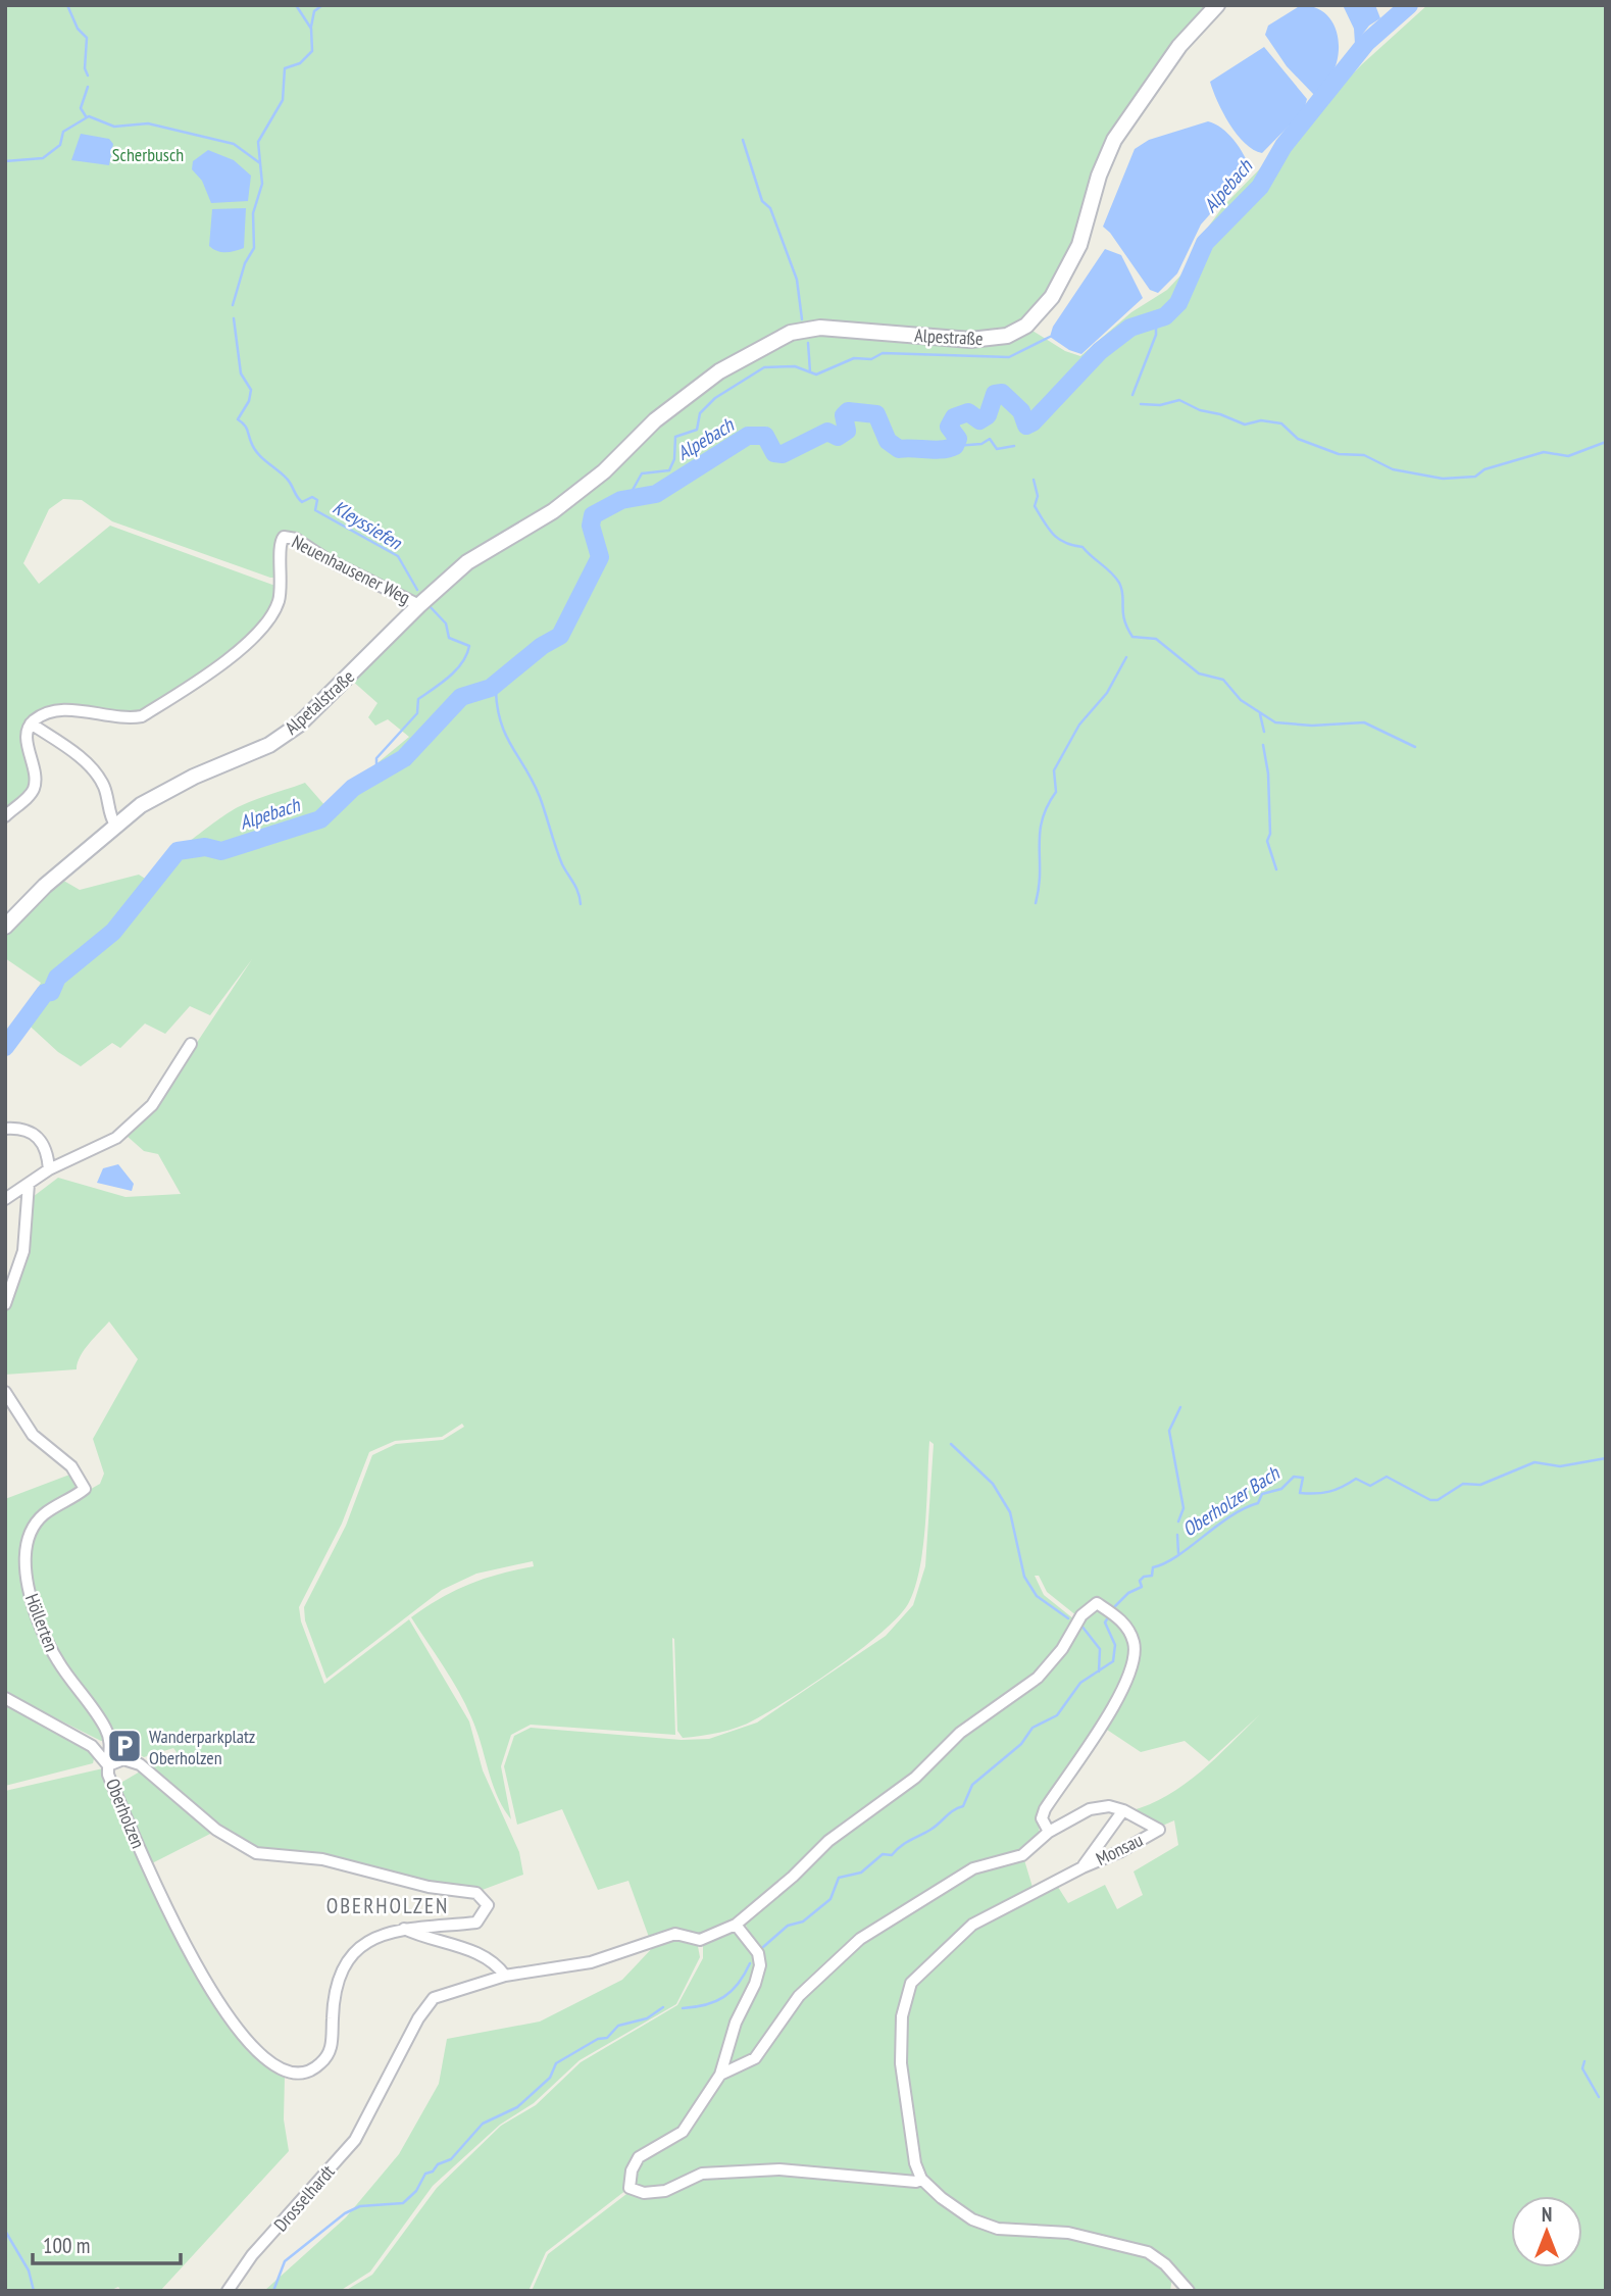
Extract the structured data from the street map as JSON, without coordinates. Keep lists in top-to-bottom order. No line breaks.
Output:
{"streets":{"main road":["Alpestraße","Alpetalstraße"],"street":["Neuenhausener Weg","Höllerten","Oberholzen","Monsau","Drosselhardt"]},"crossings":[["Alpestraße","Alpetalstraße"],["Neuenhausener Weg","Alpetalstraße"],["Höllerten","Oberholzen"]],"districts":["OBERHOLZEN"],"water":["Alpebach","Kleyssiefen","Oberholzer Bach"],"parks":["Scherbusch"],"places":{"parking":["Wanderparkplatz Oberholzen"]},"scale_bar":"100 m","north":"top"}
